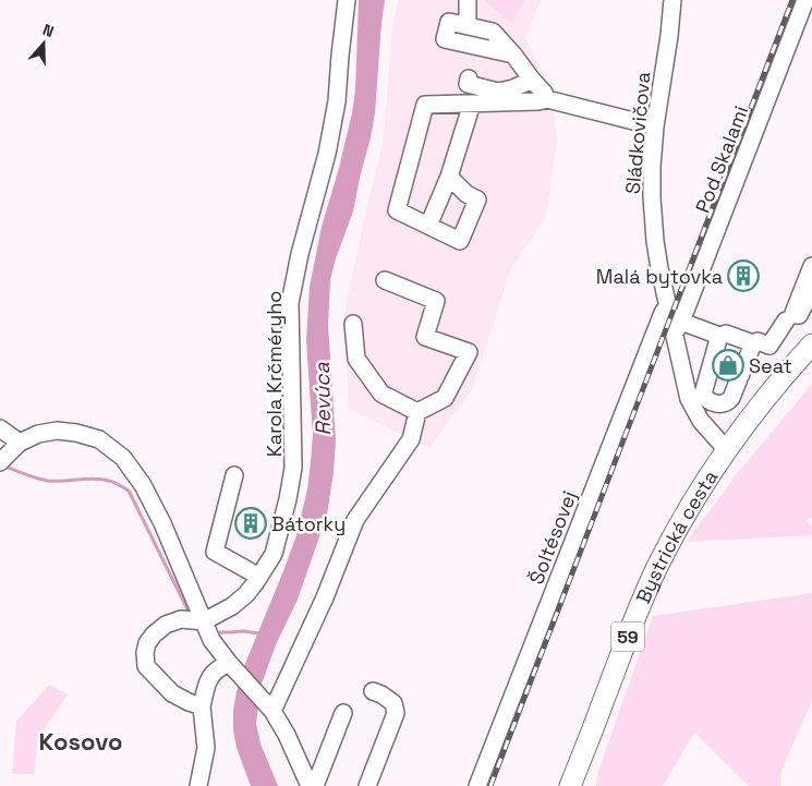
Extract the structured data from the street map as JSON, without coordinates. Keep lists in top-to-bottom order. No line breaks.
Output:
{"streets":{"main road":["Bystrická cesta","59"],"street":["Sládkovičova","Pod Skalami","Karola Krčméryho","Šoltésovej"]},"crossings":[["Sládkovičova","Pod Skalami"],["Sládkovičova","Šoltésovej"],["Sládkovičova","Bystrická cesta"]],"districts":["Kosovo"],"water":["Revúca"],"places":{"building":["Malá bytovka","Bátorky"],"shop":["Seat"]},"north":"top"}
